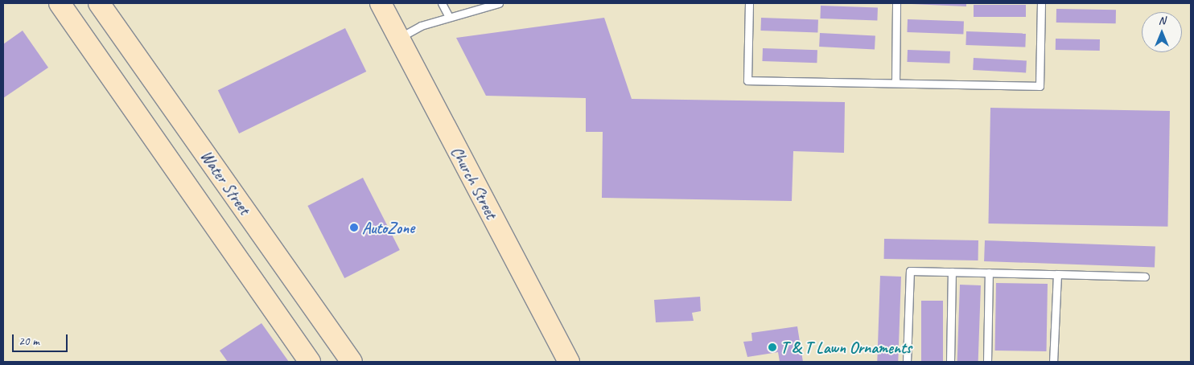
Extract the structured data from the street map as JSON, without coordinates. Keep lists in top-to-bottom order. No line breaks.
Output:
{"streets":{"main road":["Water Street","Church Street"]},"places":["AutoZone","T & T Lawn Ornaments"],"scale_bar":"20 m","north":"top"}
